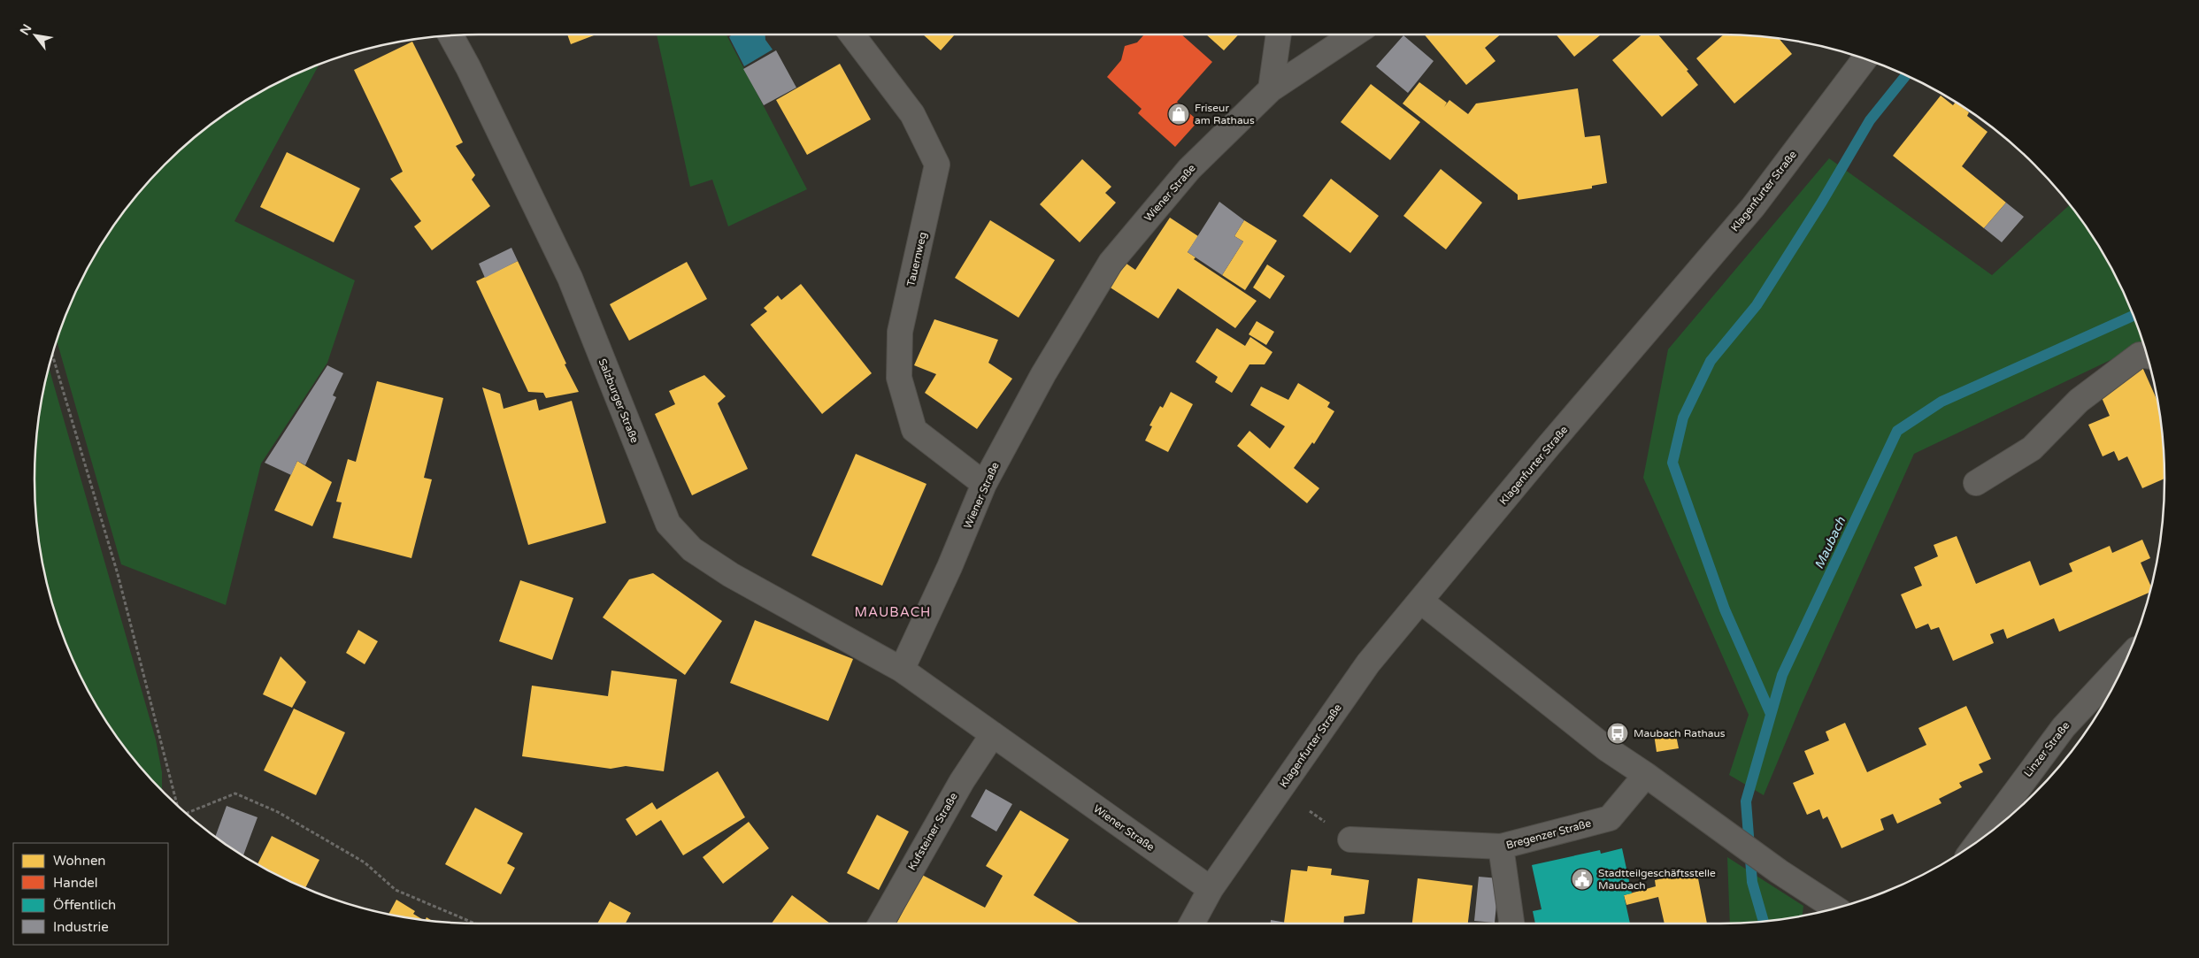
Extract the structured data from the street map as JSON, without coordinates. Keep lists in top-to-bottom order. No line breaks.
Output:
{"streets":{"street":["Klagenfurter Straße","Wiener Straße","Tauernweg","Salzburger Straße","Linzer Straße","Kufsteiner Straße","Bregenzer Straße"]},"crossings":[["Klagenfurter Straße","Wiener Straße"],["Wiener Straße","Tauernweg"],["Wiener Straße","Salzburger Straße"],["Wiener Straße","Kufsteiner Straße"]],"districts":["MAUBACH"],"water":["Maubach"],"places":{"shop":["Friseur am Rathaus"],"bus stop":["Maubach Rathaus"],"public building":["Stadtteilgeschäftsstelle Maubach"]},"legend":["Wohnen","Handel","Öffentlich","Industrie"],"north":"top left"}
